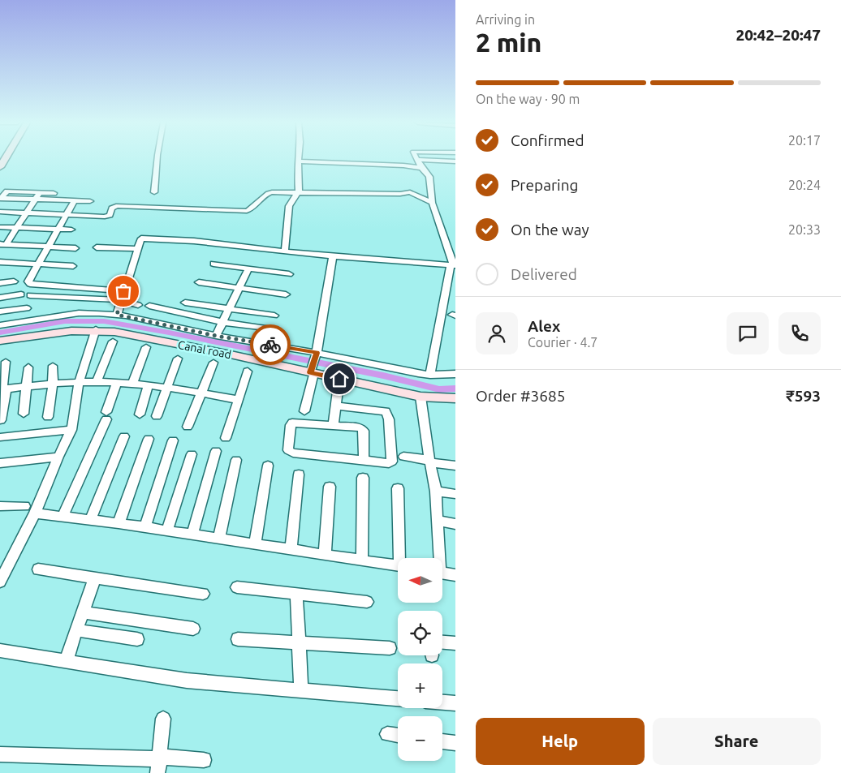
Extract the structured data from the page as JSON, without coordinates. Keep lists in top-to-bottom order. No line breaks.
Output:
{"streets":{"street":["Canal road"]},"north":"left","page":{"heading":["2 min","Arriving in","20:42–20:47"],"panel":["Alex","Courier · 4.7","Order #3685","₹593"],"bar":"On the way · 90 m","list":[["Confirmed","20:17"],["Preparing","20:24"],["On the way","20:33"],"Delivered"],"map_buttons":["+","−"],"buttons":["Help","Share"]}}
